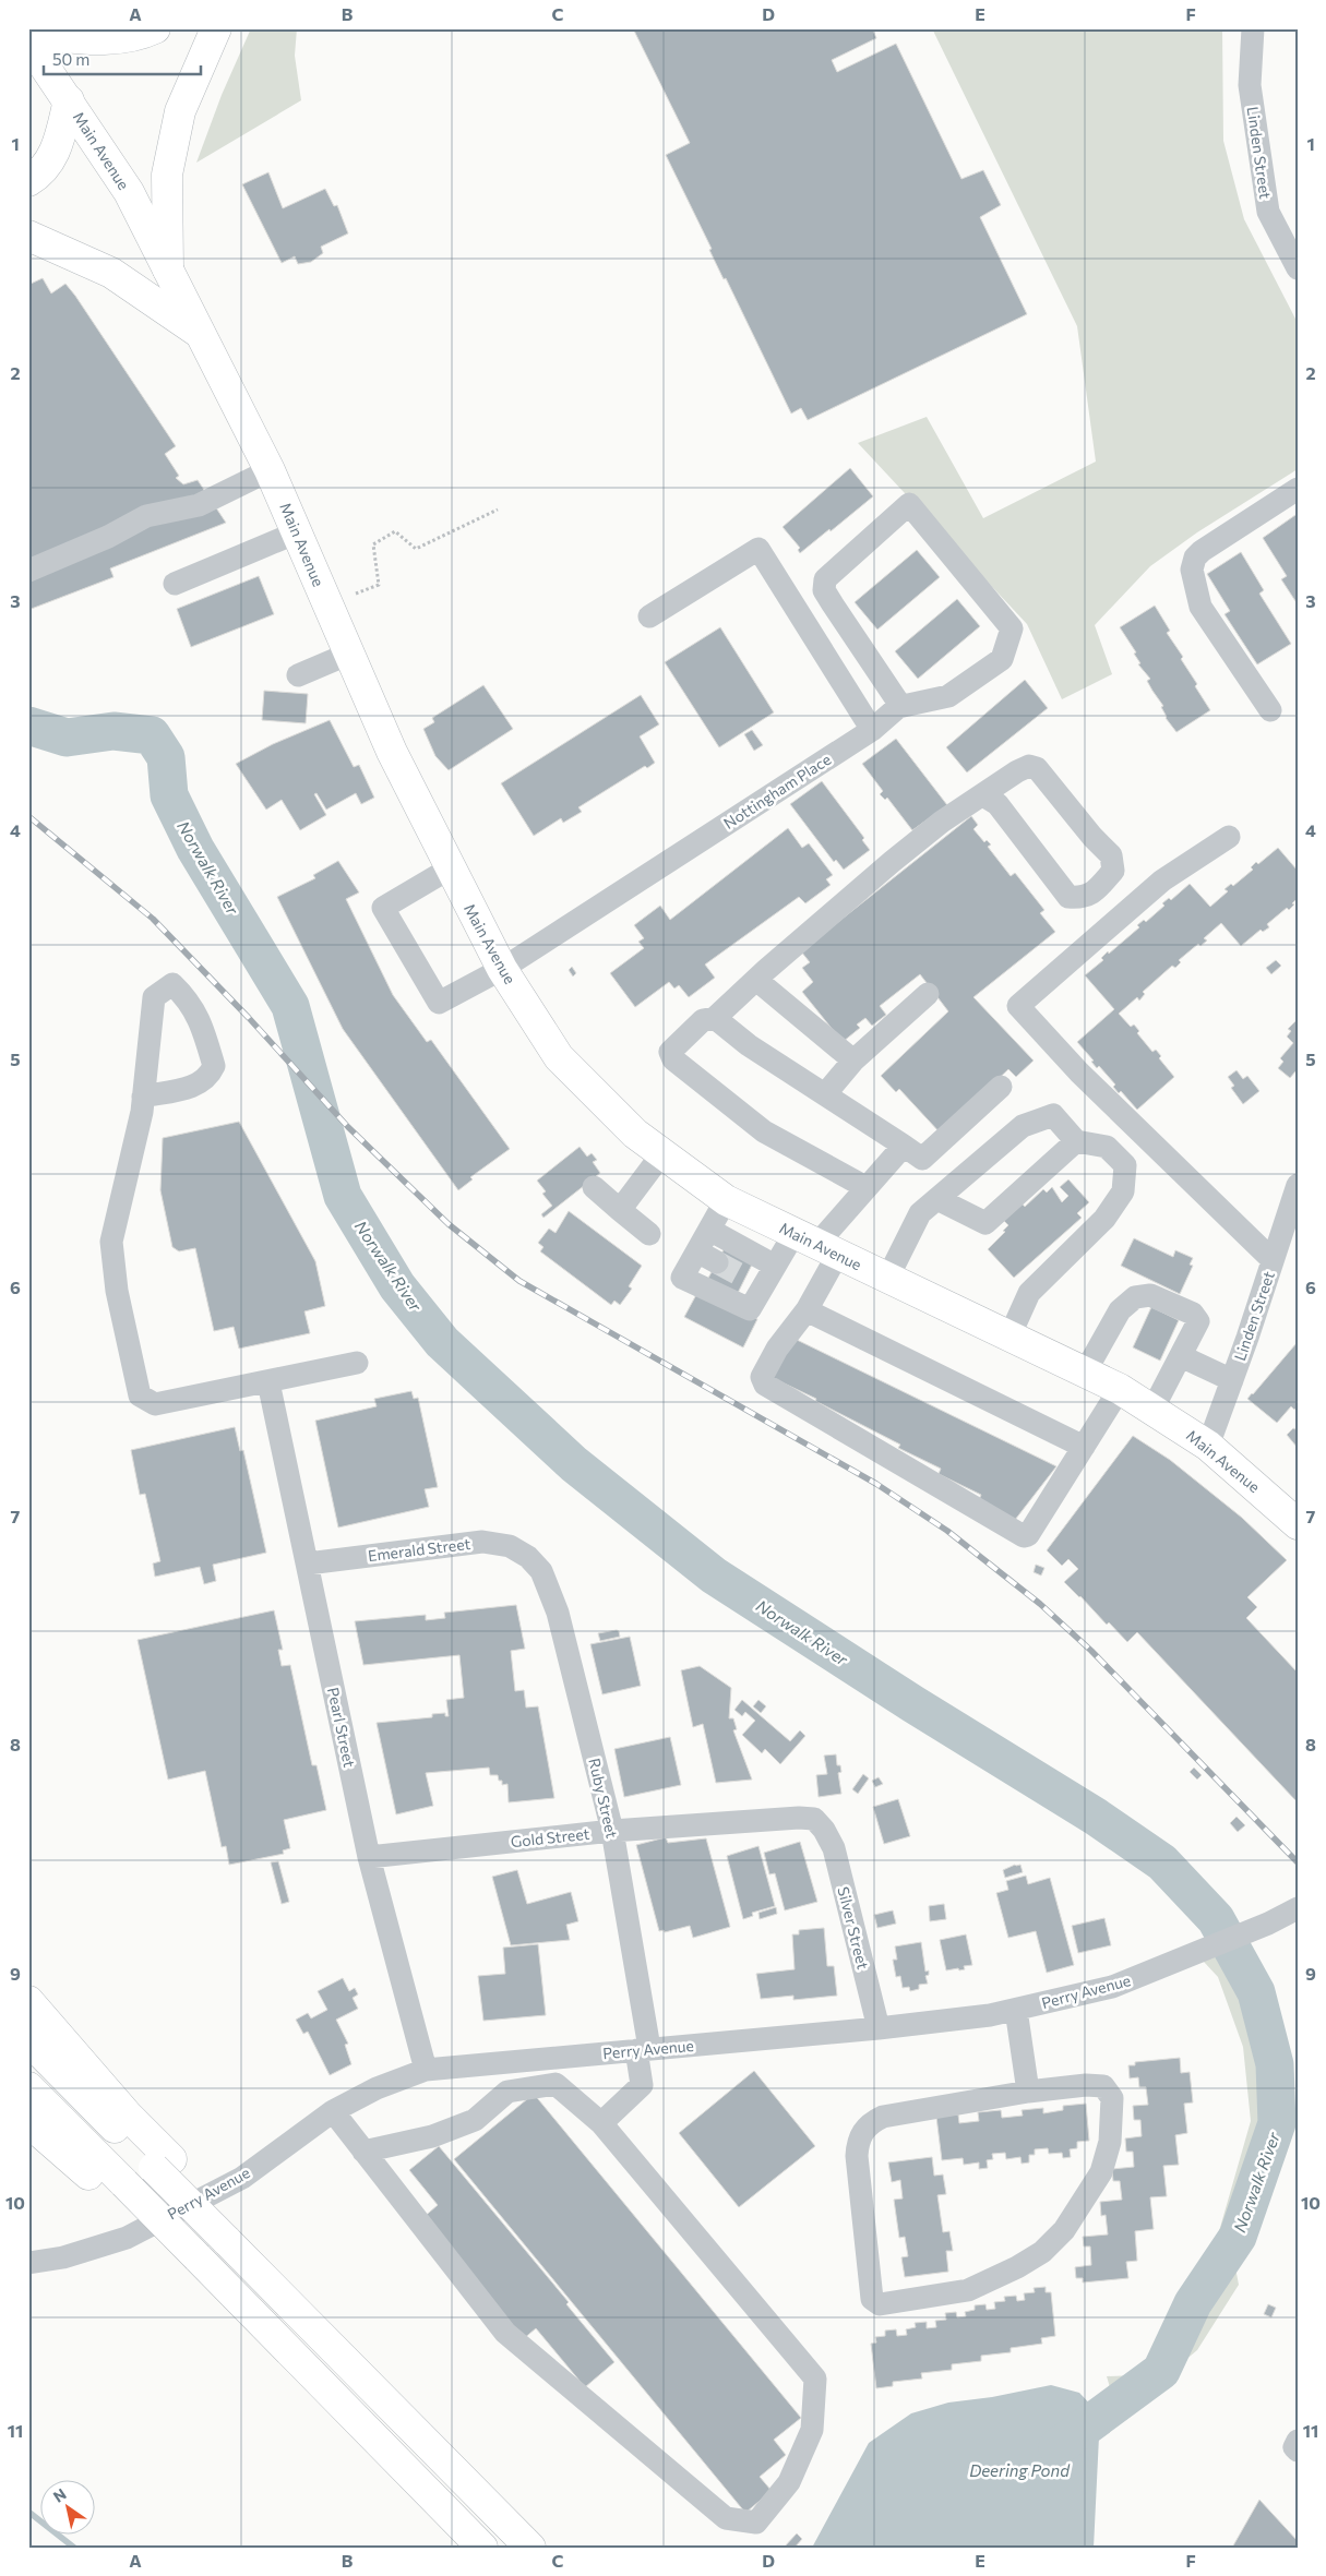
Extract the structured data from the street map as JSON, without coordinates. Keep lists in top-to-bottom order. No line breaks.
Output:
{"streets":{"main road":["Main Avenue"],"street":["Linden Street","Nottingham Place","Emerald Street","Pearl Street","Ruby Street","Gold Street","Silver Street","Perry Avenue"]},"crossings":[["Main Avenue","Linden Street"],["Main Avenue","Nottingham Place"],["Emerald Street","Pearl Street"],["Emerald Street","Ruby Street"],["Pearl Street","Gold Street"],["Pearl Street","Perry Avenue"],["Ruby Street","Gold Street"],["Ruby Street","Perry Avenue"],["Gold Street","Silver Street"],["Silver Street","Perry Avenue"]],"water":["Norwalk River","Deering Pond"],"scale_bar":"50 m","north":"top left","grid":{"columns":["A","B","C","D","E","F"],"rows":["1","2","3","4","5","6","7","8","9","10","11"]}}
